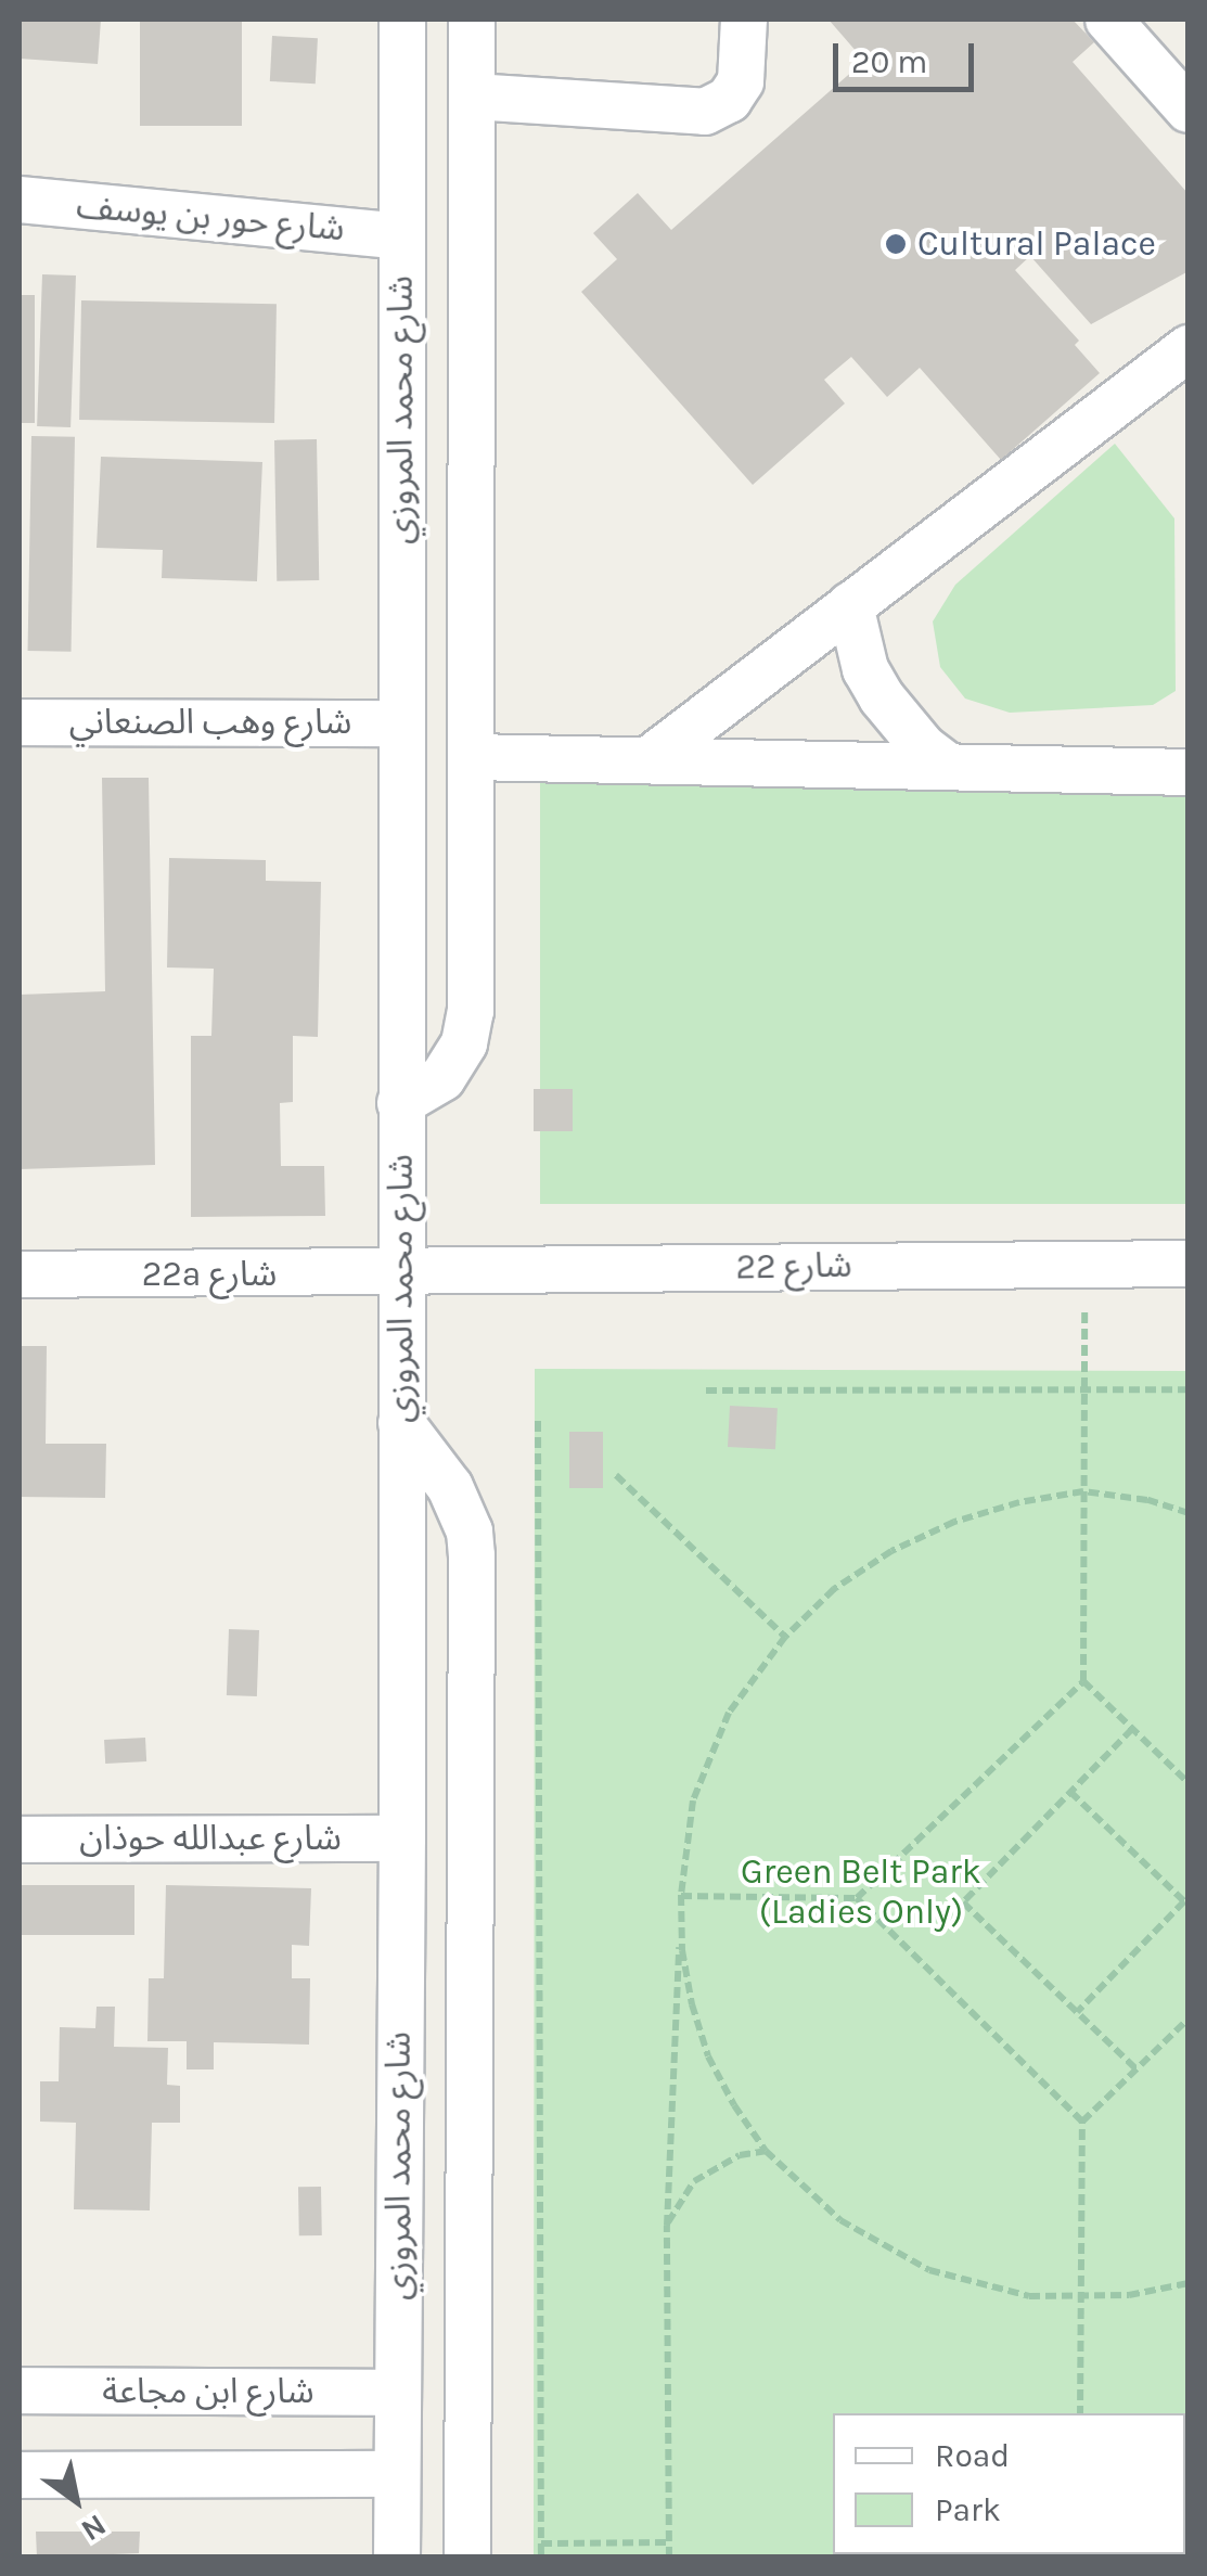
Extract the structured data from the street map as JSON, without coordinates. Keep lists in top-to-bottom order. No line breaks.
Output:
{"streets":{"street":["شارع حور بن يوسف","شارع محمد المروزي","شارع وهب الصنعاني","شارع 22","22a شارع","شارع عبدالله حوذان","شارع ابن مجاعة"]},"crossings":[["شارع حور بن يوسف","شارع محمد المروزي"],["شارع محمد المروزي","شارع وهب الصنعاني"],["شارع محمد المروزي","شارع 22"],["شارع محمد المروزي","22a شارع"],["شارع محمد المروزي","شارع عبدالله حوذان"],["شارع محمد المروزي","شارع ابن مجاعة"],["شارع 22","22a شارع"]],"parks":["Green Belt Park (Ladies Only)"],"places":["Cultural Palace"],"legend":["Road","Park"],"scale_bar":"20 m","north":"bottom right"}
